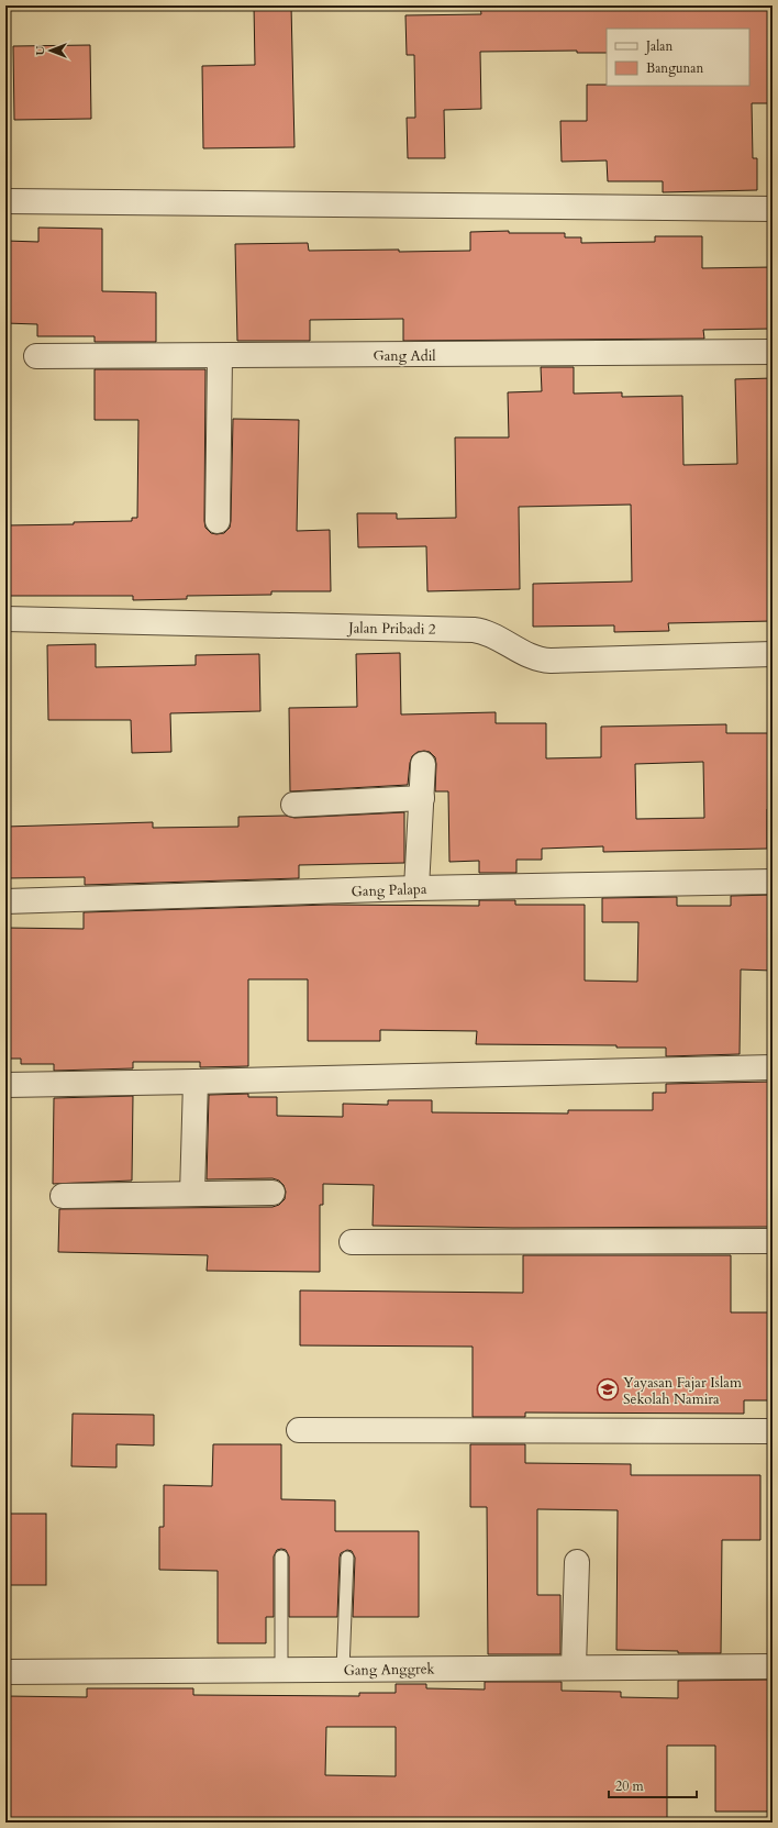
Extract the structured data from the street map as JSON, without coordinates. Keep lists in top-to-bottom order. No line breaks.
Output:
{"streets":{"street":["Gang Adil","Jalan Pribadi 2","Gang Palapa","Gang Anggrek"]},"places":{"school or university":["Yayasan Fajar Islam Sekolah Namira"]},"legend":["Jalan","Bangunan"],"scale_bar":"20 m","north":"left"}
